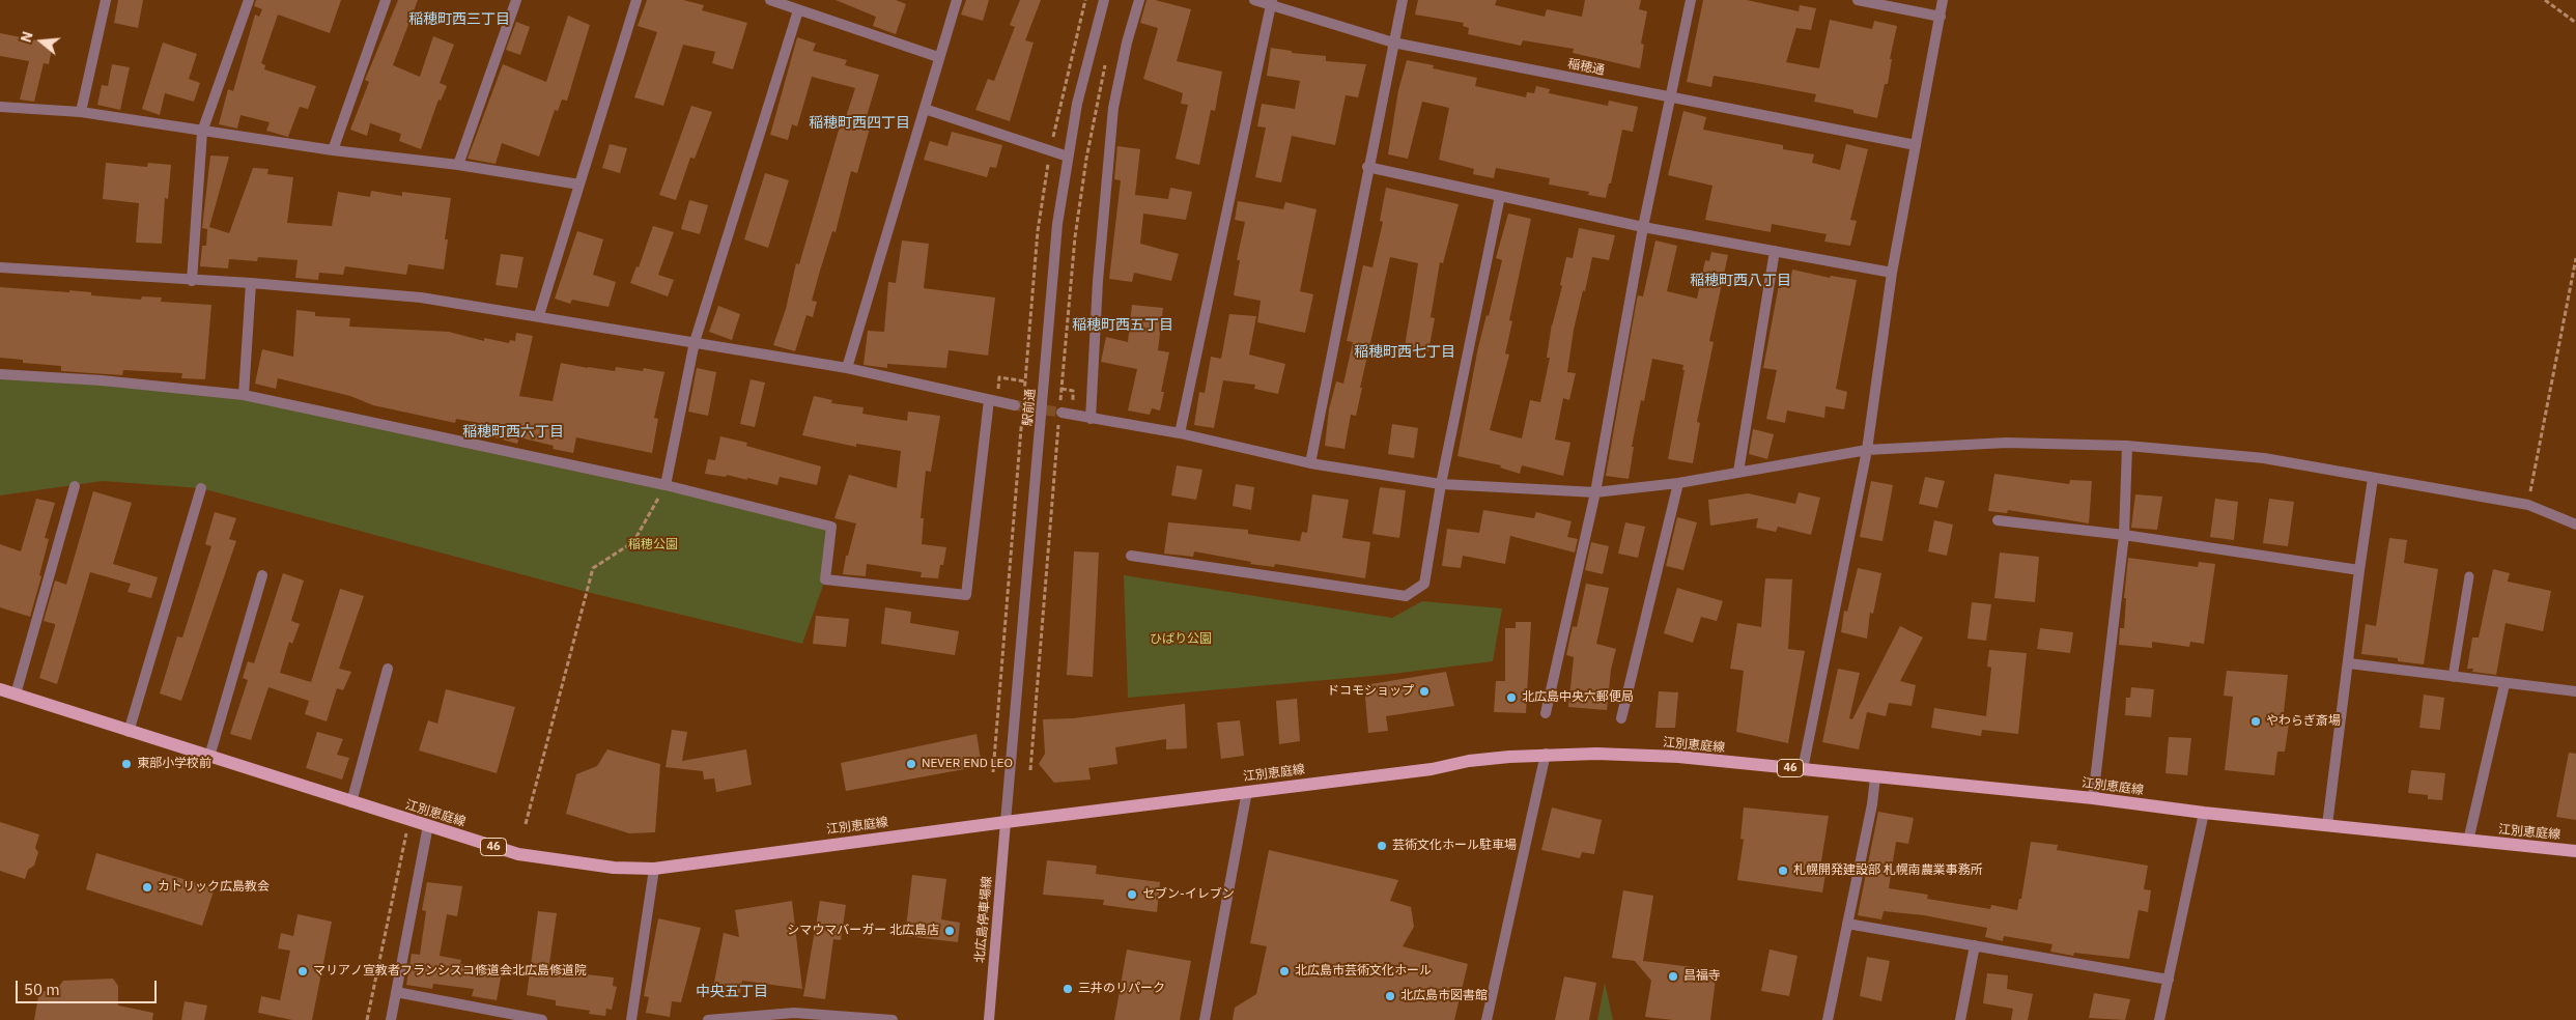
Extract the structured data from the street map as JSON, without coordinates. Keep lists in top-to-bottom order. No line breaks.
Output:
{"streets":{"main road":["江別恵庭線","46","北広島停車場線"],"street":["稲穂通","駅前通"]},"crossings":[["駅前通","江別恵庭線"],["駅前通","北広島停車場線"],["江別恵庭線","北広島停車場線"]],"districts":["稲穂町西三丁目","稲穂町西四丁目","稲穂町西八丁目","稲穂町西五丁目","稲穂町西七丁目","稲穂町西六丁目","中央五丁目"],"parks":["稲穂公園","ひばり公園"],"places":["ドコモショップ","北広島中央六郵便局","やわらぎ斎場","東部小学校前","NEVER END LEO","芸術文化ホール駐車場","札幌開発建設部 札幌南農業事務所","カトリック広島教会","セブン-イレブン","シマウマバーガー 北広島店","マリアノ宣教者フランシスコ修道会北広島修道院","北広島市芸術文化ホール","昌福寺","三井のリパーク","北広島市図書館"],"scale_bar":"50 m","north":"left"}
